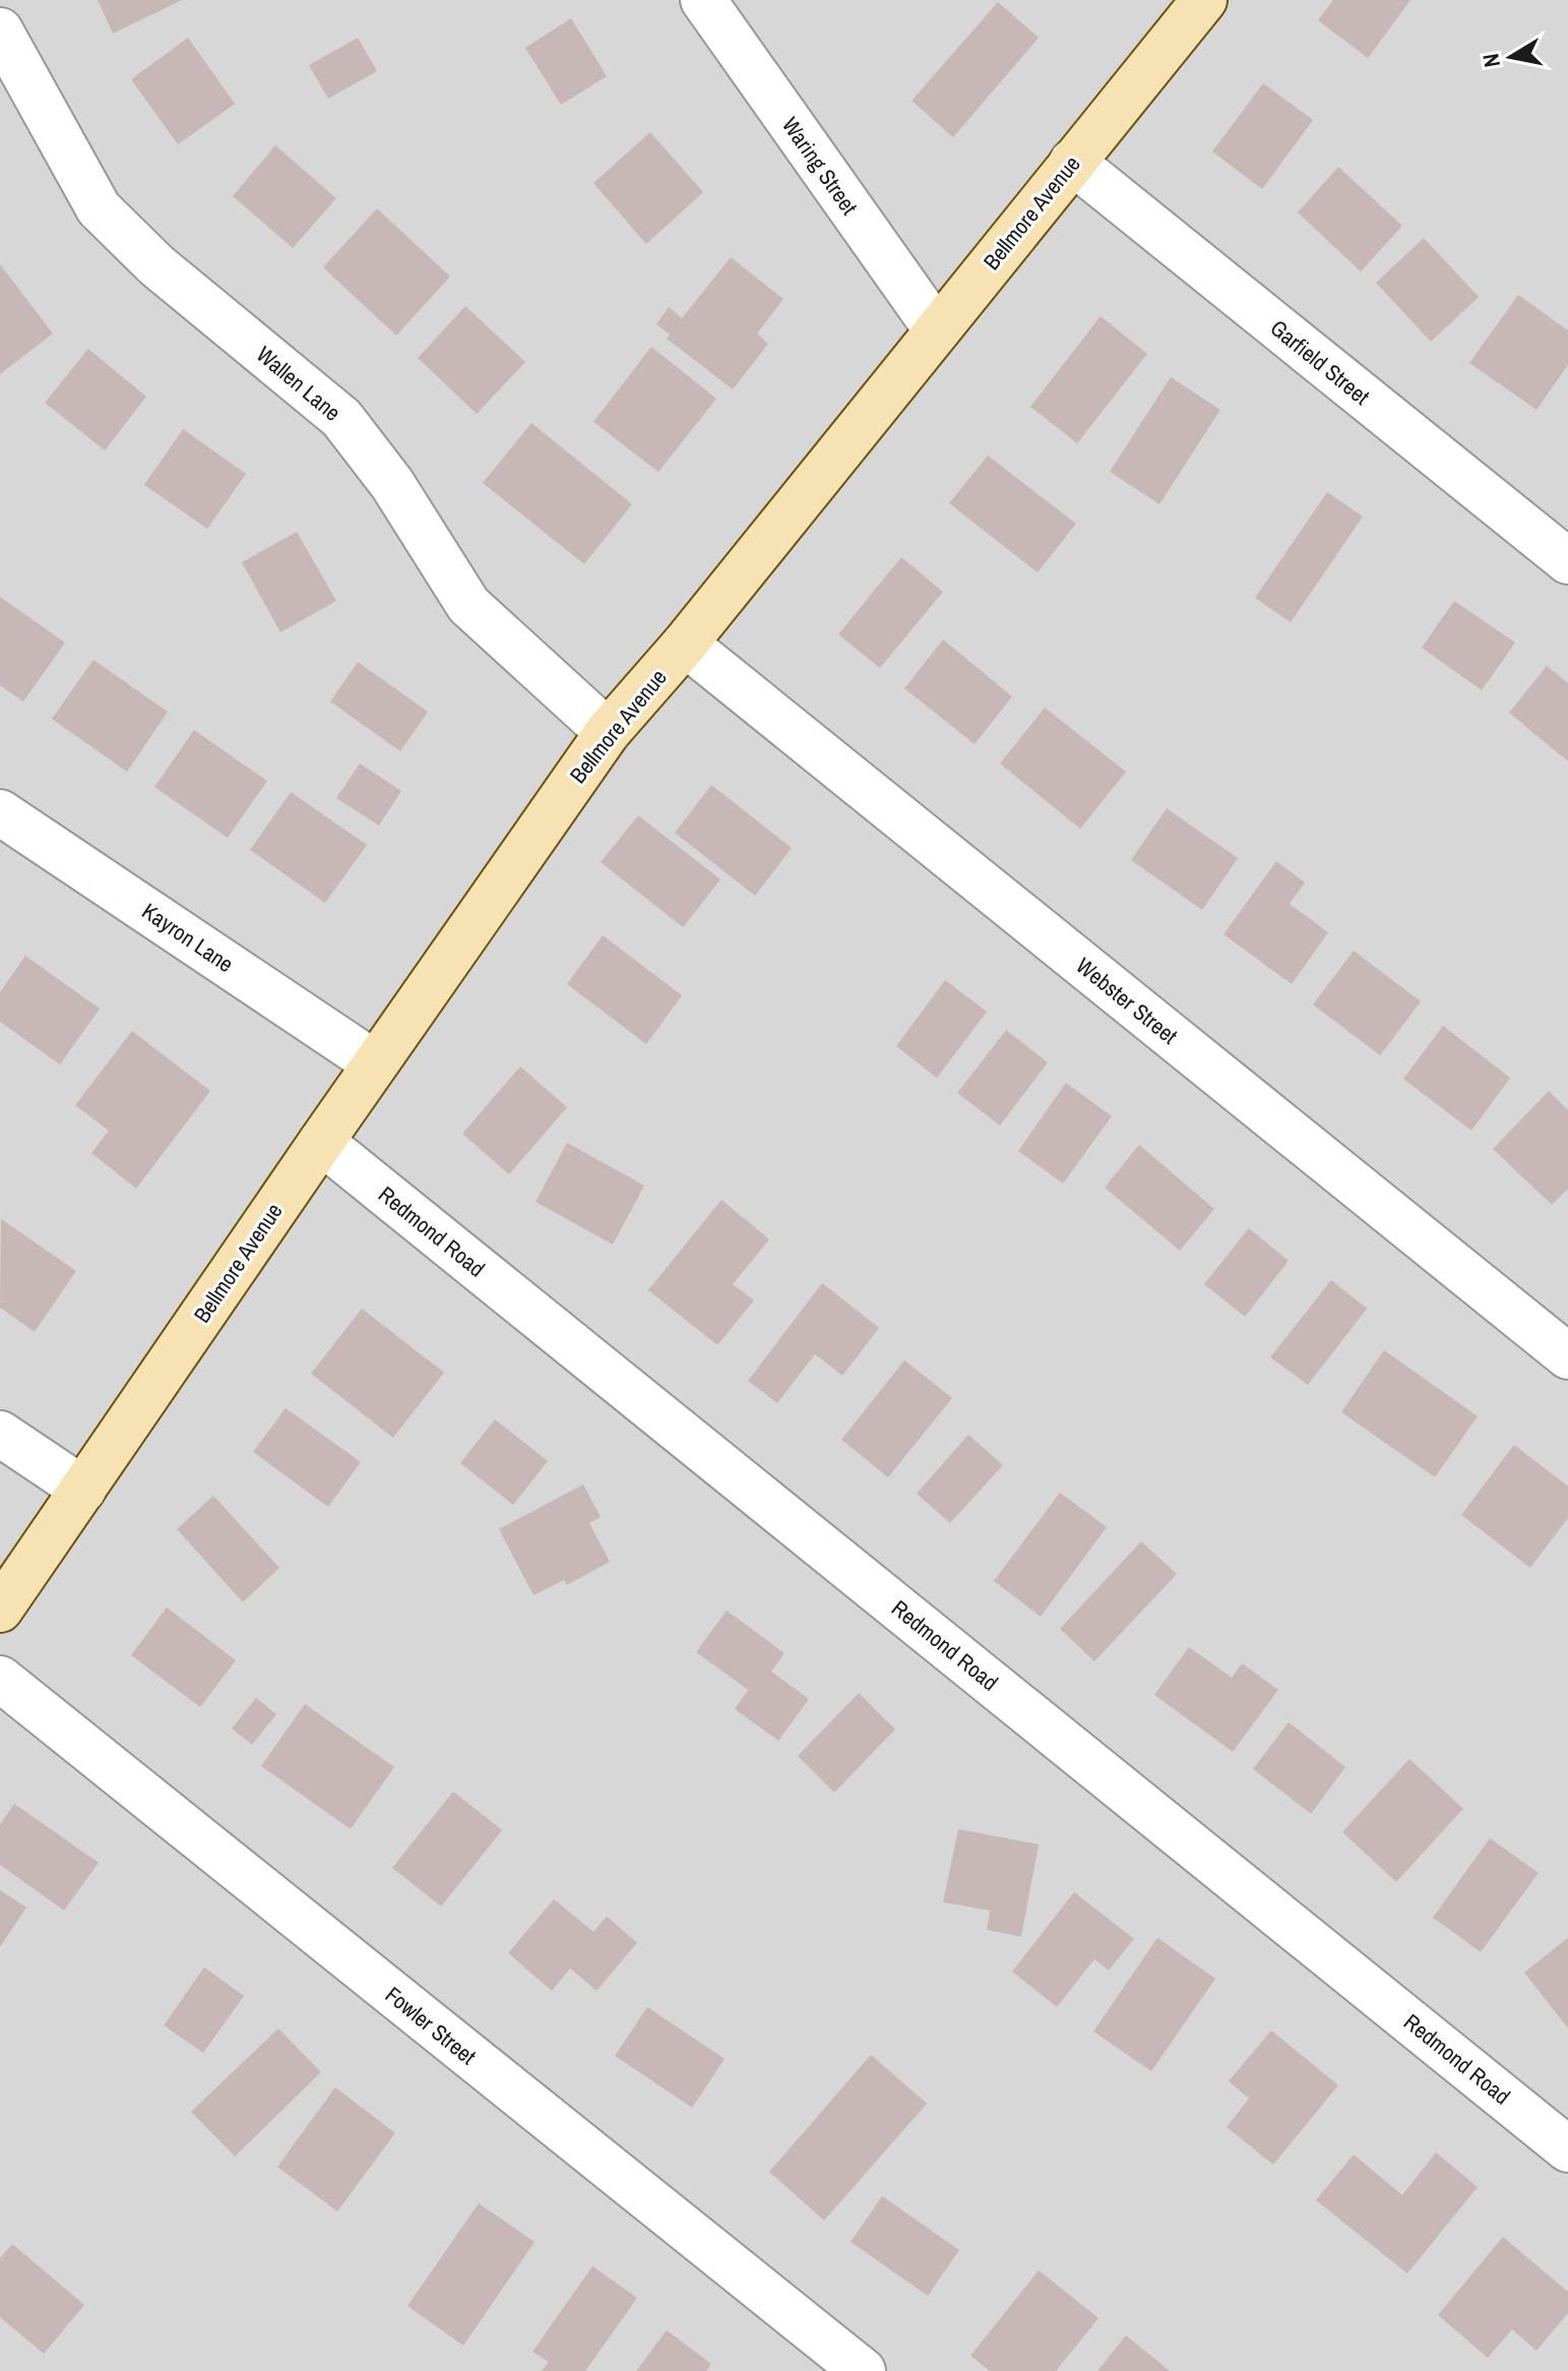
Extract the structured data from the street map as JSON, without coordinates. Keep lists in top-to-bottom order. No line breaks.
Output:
{"streets":{"main road":["Bellmore Avenue"],"street":["Waring Street","Garfield Street","Wallen Lane","Kayron Lane","Webster Street","Redmond Road","Fowler Street"]},"crossings":[["Waring Street","Bellmore Avenue"],["Bellmore Avenue","Garfield Street"],["Bellmore Avenue","Wallen Lane"],["Bellmore Avenue","Kayron Lane"],["Bellmore Avenue","Webster Street"],["Bellmore Avenue","Redmond Road"]],"north":"left"}
